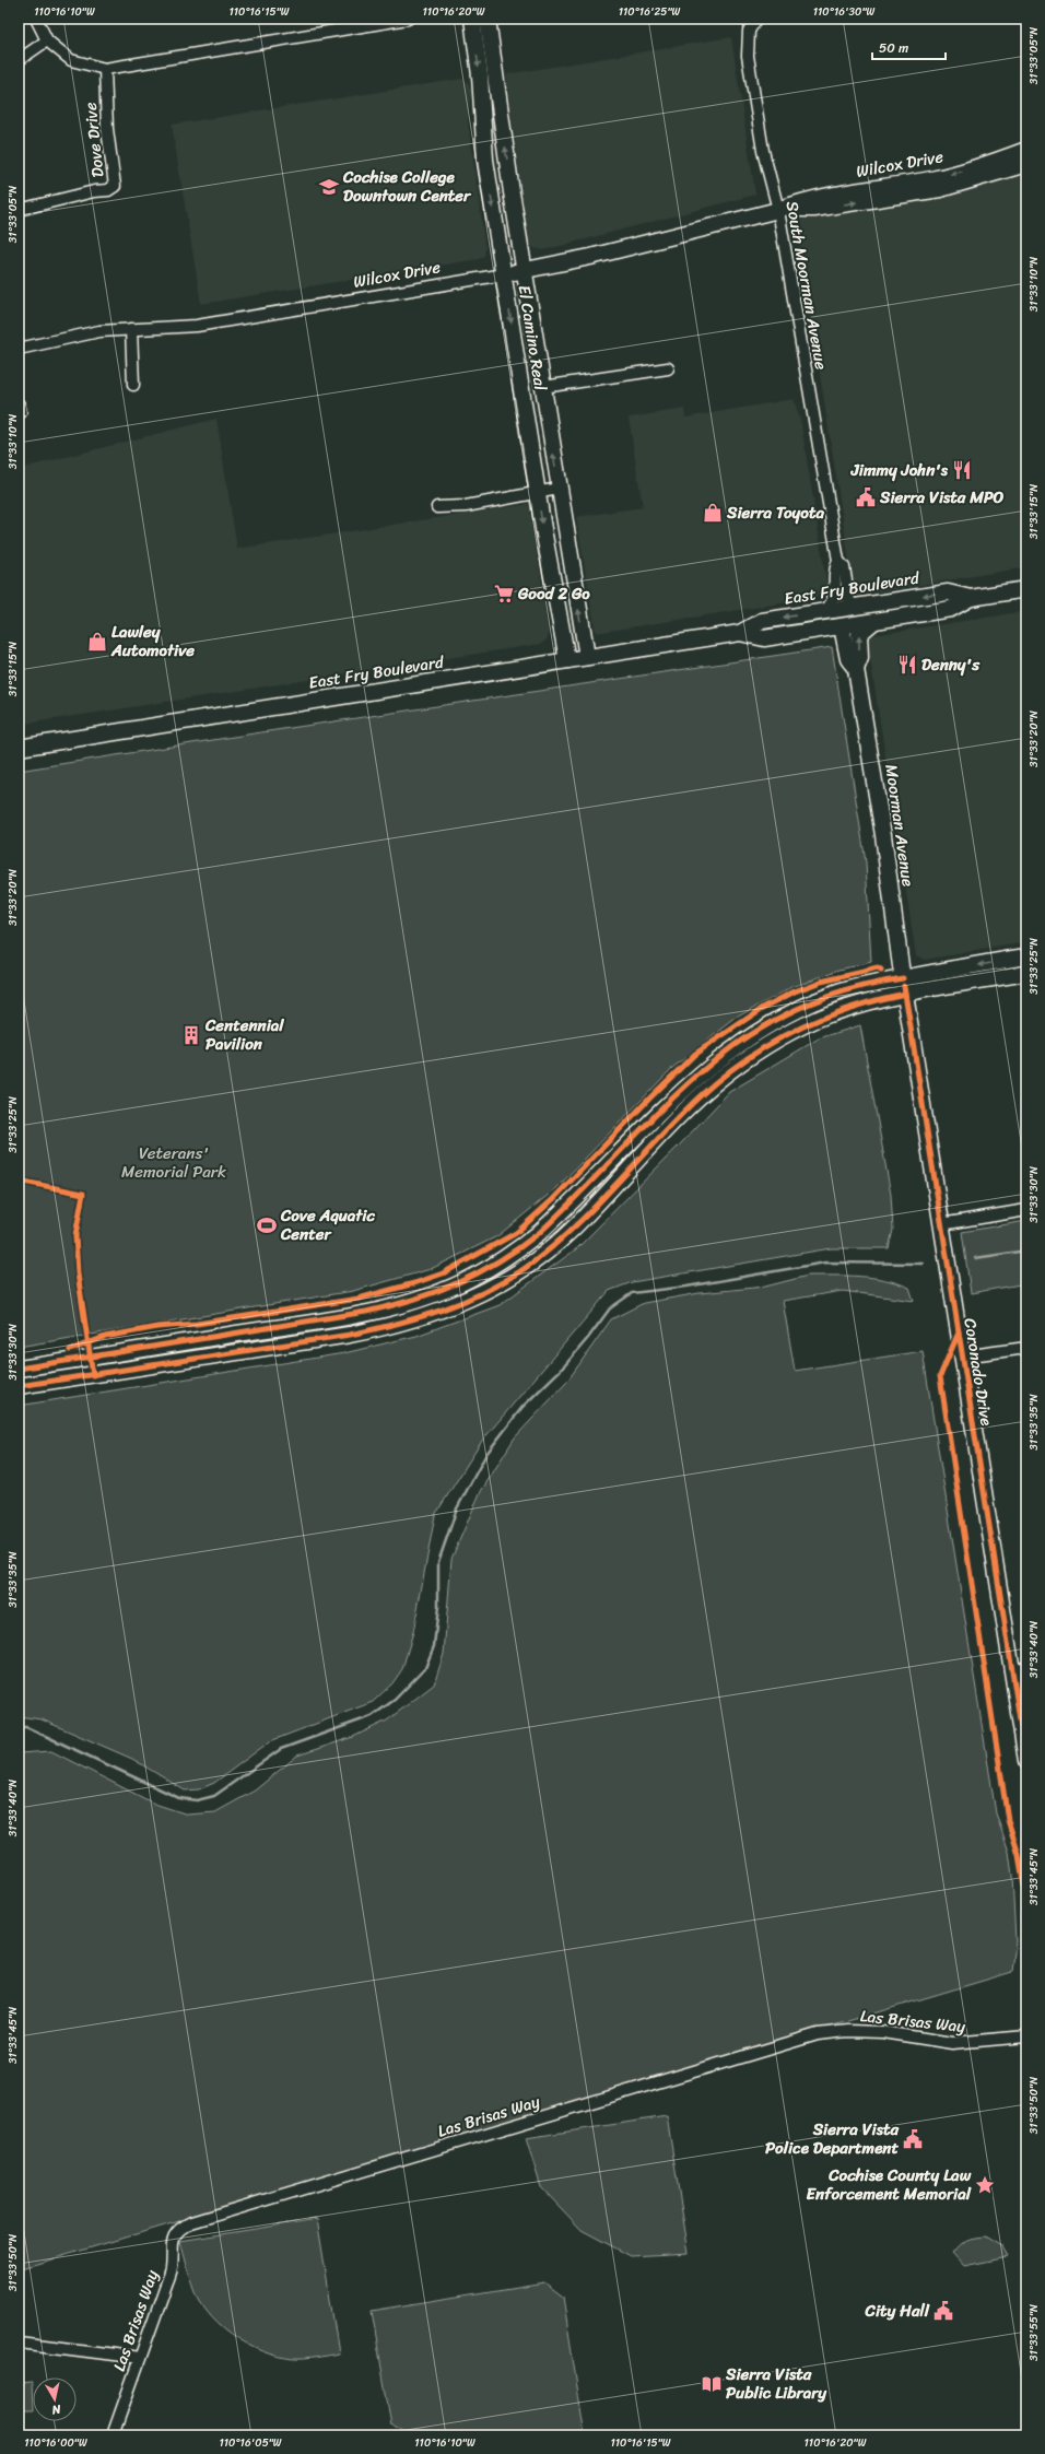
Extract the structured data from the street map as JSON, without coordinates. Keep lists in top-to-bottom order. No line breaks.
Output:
{"streets":{"street":["Dove Drive","Wilcox Drive","South Moorman Avenue","El Camino Real","East Fry Boulevard","Moorman Avenue","Coronado Drive","Las Brisas Way"]},"crossings":[["Wilcox Drive","South Moorman Avenue"],["Wilcox Drive","El Camino Real"],["South Moorman Avenue","East Fry Boulevard"],["El Camino Real","East Fry Boulevard"],["East Fry Boulevard","Moorman Avenue"],["Moorman Avenue","Coronado Drive"]],"parks":["Veterans' Memorial Park"],"places":{"school or university":["Cochise College Downtown Center"],"restaurant":["Jimmy John's","Denny's"],"public building":["Sierra Vista MPO","Sierra Vista Police Department","City Hall"],"shop":["Sierra Toyota","Lawley Automotive"],"supermarket":["Good 2 Go"],"building":["Centennial Pavilion"],"sports":["Cove Aquatic Center"],"place":["Cochise County Law Enforcement Memorial"],"library":["Sierra Vista Public Library"]},"scale_bar":"50 m","north":"bottom","coordinates":["110°16'10\"W","110°16'15\"W","110°16'20\"W","110°16'25\"W","110°16'30\"W","31°33'05\"N","31°33'10\"N","31°33'15\"N","31°33'20\"N","31°33'25\"N","31°33'30\"N","31°33'35\"N","31°33'40\"N","31°33'45\"N","31°33'50\"N","31°33'55\"N","110°16'00\"W","110°16'05\"W"]}
